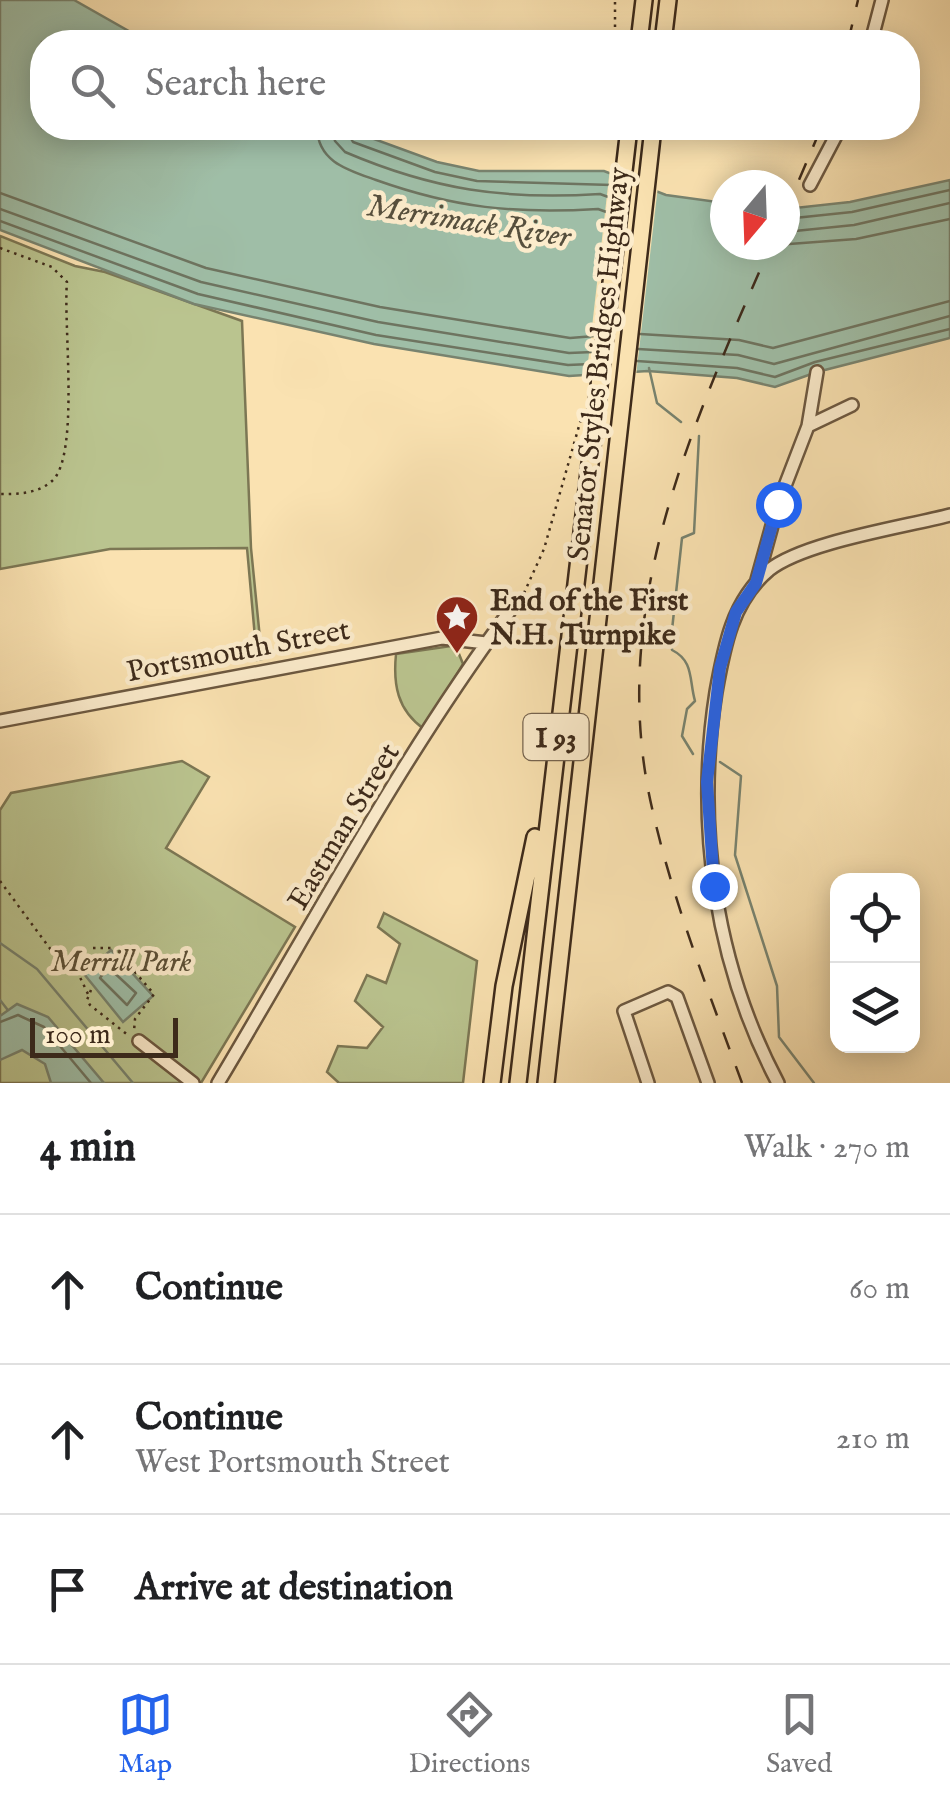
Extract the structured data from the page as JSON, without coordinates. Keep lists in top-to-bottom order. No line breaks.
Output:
{"streets":{"highway":["Senator Styles Bridges Highway","I 93"],"street":["Portsmouth Street","Eastman Street"]},"crossings":[["Portsmouth Street","Eastman Street"]],"water":["Merrimack River"],"parks":["Merrill Park"],"places":{"place":["End of the First N.H. Turnpike"]},"scale_bar":"100 m","north":"bottom","page":{"search":"Search here","scale":"100 m","heading":["4 min","Walk · 270 m"],"list":[["Continue","60 m"],["Continue","West Portsmouth Street","210 m"],"Arrive at destination"],"nav":["Map","Directions","Saved"]}}
